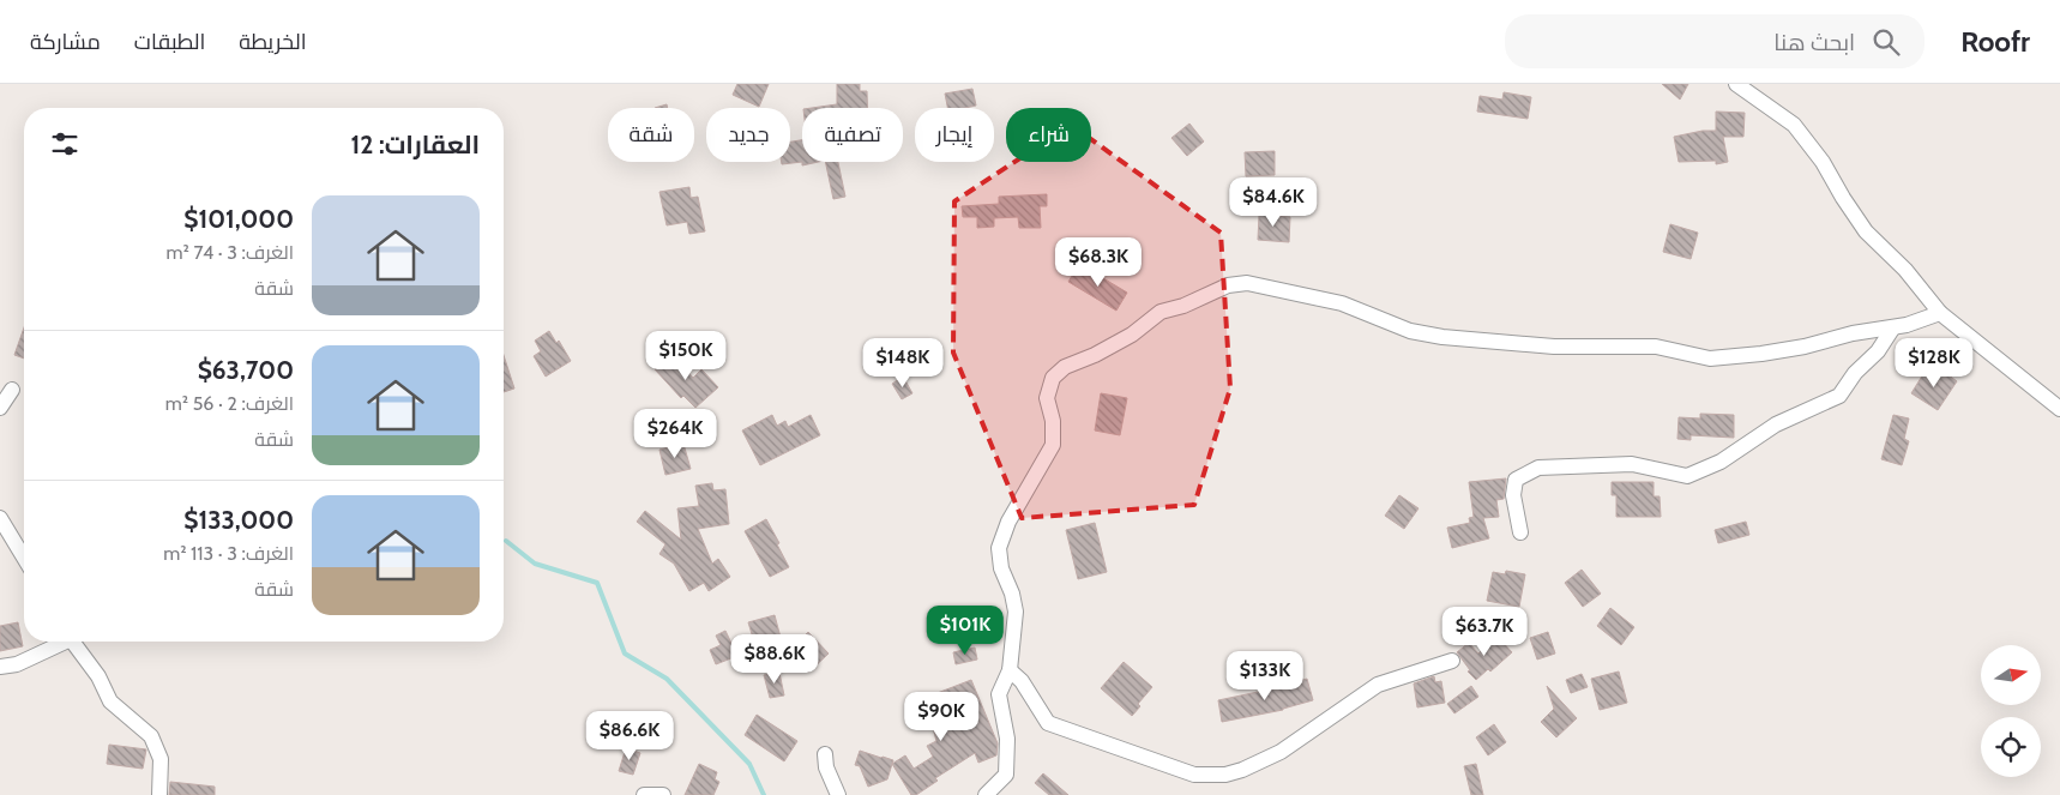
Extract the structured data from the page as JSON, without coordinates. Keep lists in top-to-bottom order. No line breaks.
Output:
{"north":"right","page":{"header":"Roofr","search":"ابحث هنا","nav":["الخريطة","الطبقات","مشاركة"],"chip":["شراء","إيجار","تصفية","جديد","شقة"],"heading":"العقارات: 12","price":["$84.6K","$68.3K","$150K","$148K","$128K","$264K","$101K","$63.7K","$88.6K","$133K","$90K","$86.6K"],"list":[{"name":"$101,000","note":"الغرف: 3 · 74 m² · شقة"},{"name":"$63,700","note":"الغرف: 2 · 56 m² · شقة"},{"name":"$133,000","note":"الغرف: 3 · 113 m² · شقة"}]}}
